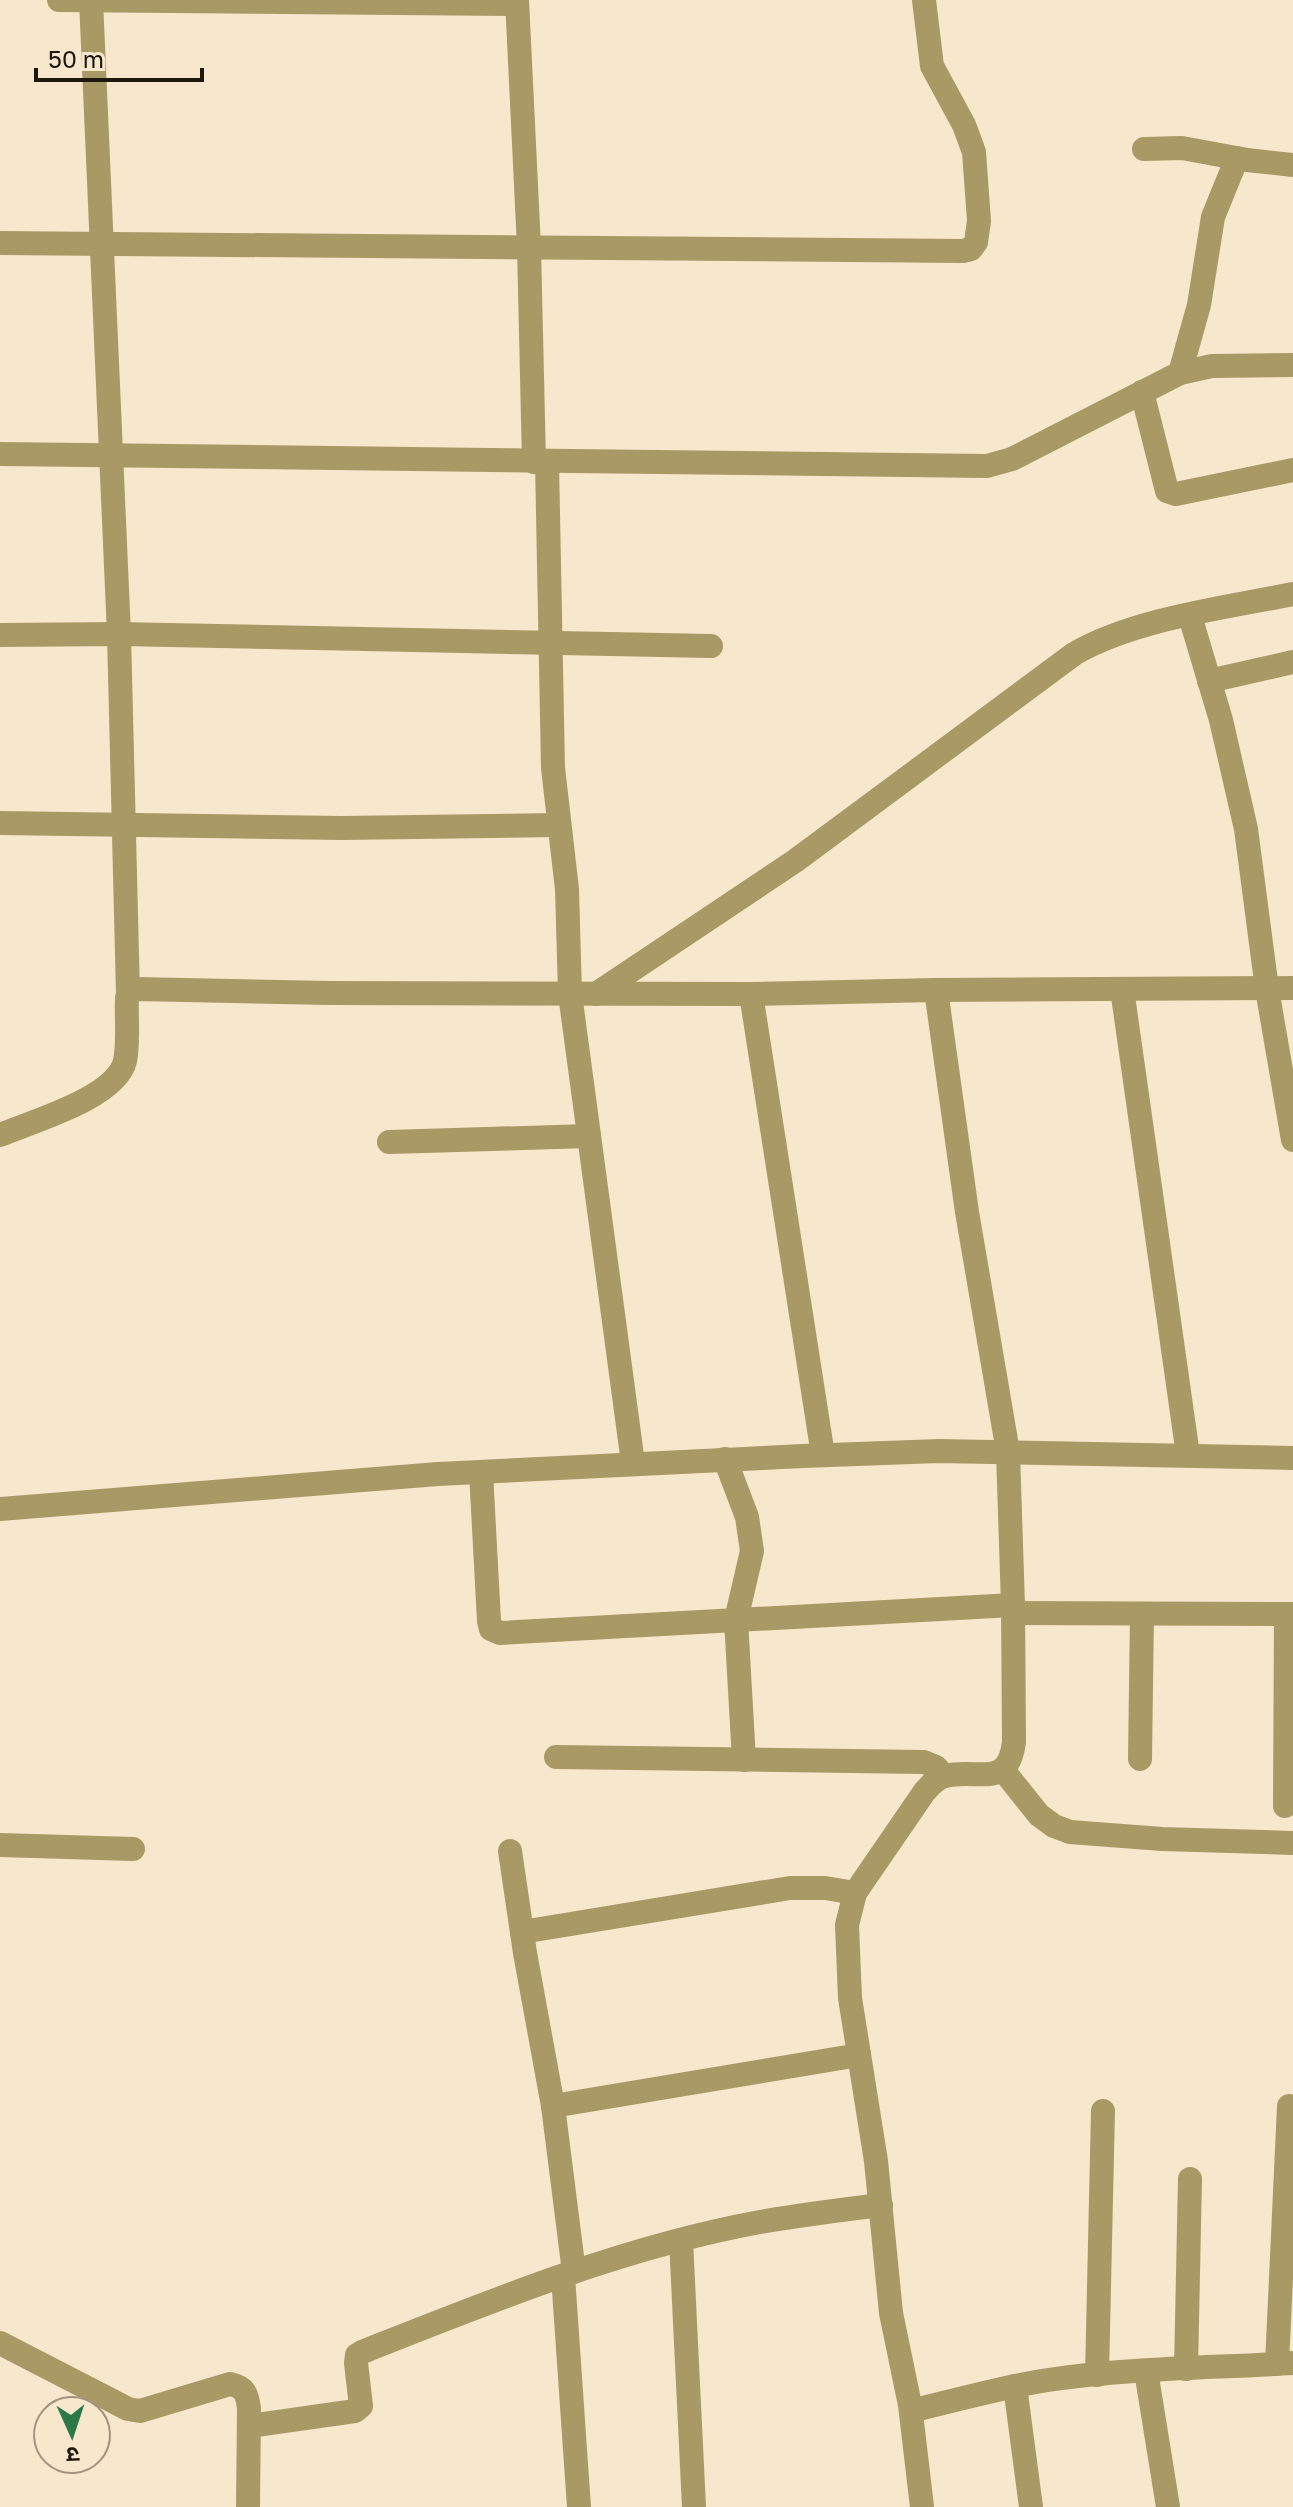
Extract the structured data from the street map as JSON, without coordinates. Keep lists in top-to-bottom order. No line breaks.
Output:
{"scale_bar":"50 m","north":"bottom"}
